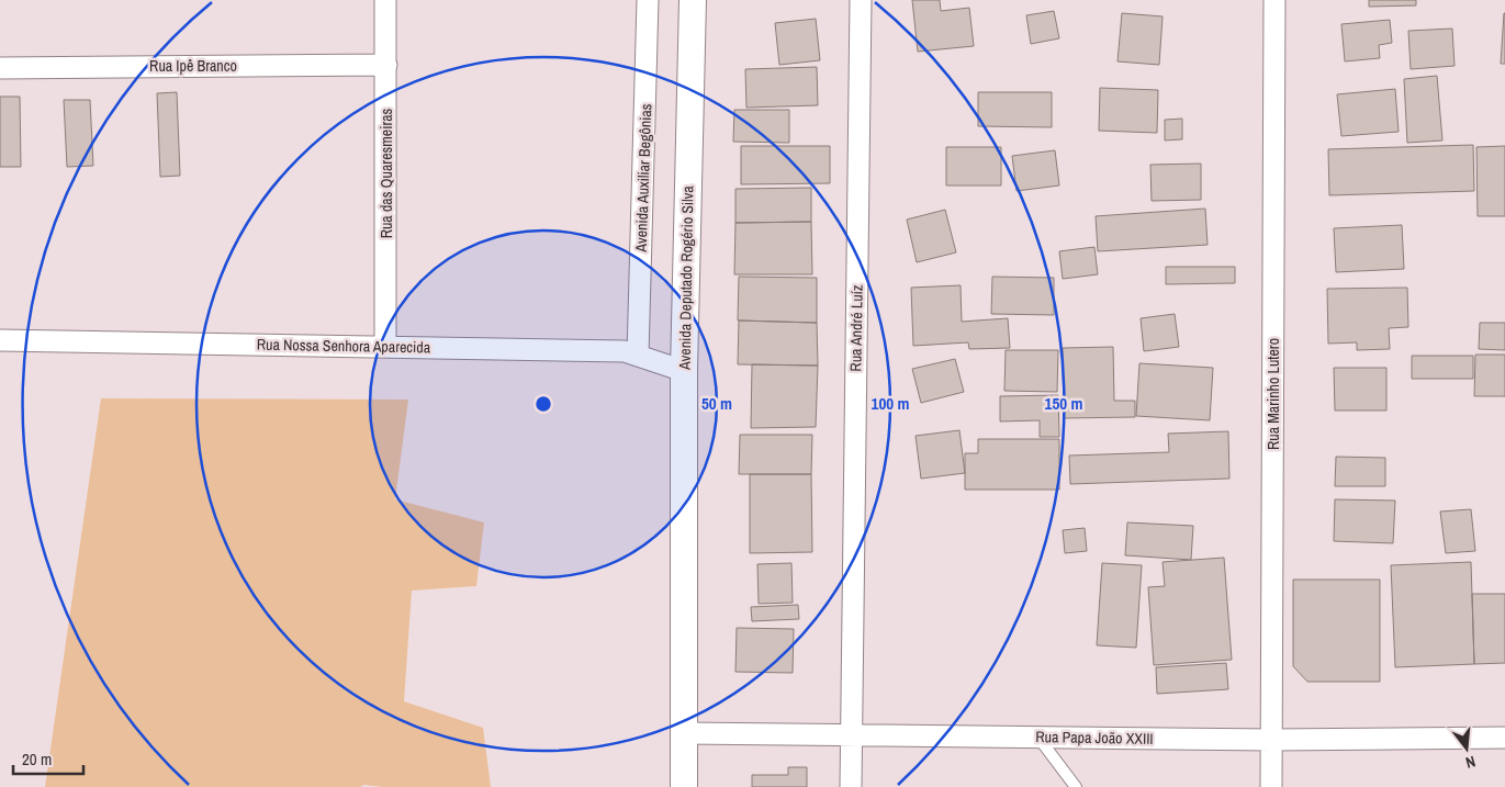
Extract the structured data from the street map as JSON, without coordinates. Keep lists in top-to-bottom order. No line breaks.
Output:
{"streets":{"street":["Rua Ipê Branco","Rua das Quaresmeiras","Avenida Auxiliar Begônias","Avenida Deputado Rogério Silva","Rua André Luíz","Rua Nossa Senhora Aparecida","Rua Marinho Lutero","Rua Papa João XXIII"]},"crossings":[["Rua Ipê Branco","Rua das Quaresmeiras"],["Rua das Quaresmeiras","Rua Nossa Senhora Aparecida"],["Avenida Auxiliar Begônias","Rua Nossa Senhora Aparecida"],["Avenida Deputado Rogério Silva","Rua Nossa Senhora Aparecida"],["Avenida Deputado Rogério Silva","Rua Papa João XXIII"],["Rua André Luíz","Rua Papa João XXIII"],["Rua Marinho Lutero","Rua Papa João XXIII"]],"scale_bar":"20 m","north":"bottom","rings":["50 m","100 m","150 m"]}
